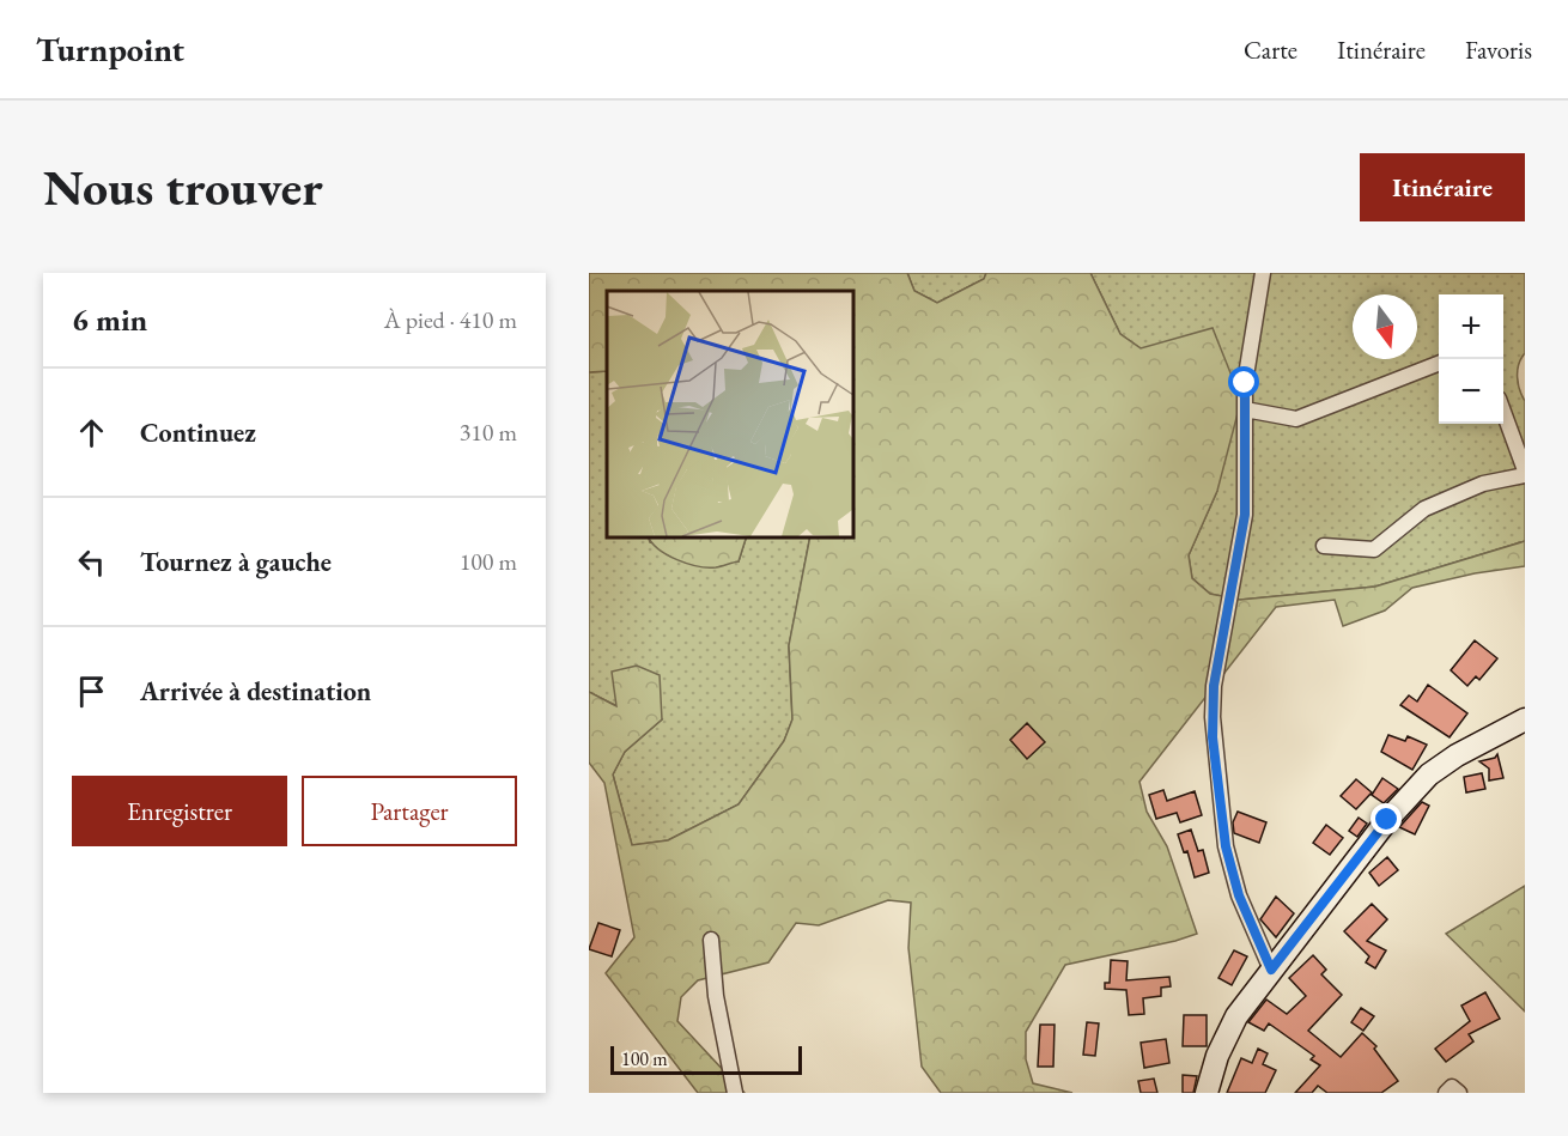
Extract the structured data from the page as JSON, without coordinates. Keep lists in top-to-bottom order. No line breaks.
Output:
{"scale_bar":"100 m","north":"bottom","page":{"header":"Turnpoint","nav":["Carte","Itinéraire","Favoris"],"buttons":["Itinéraire",["Enregistrer","Partager"]],"title":"Nous trouver","heading":["6 min","À pied · 410 m"],"map_buttons":["+","−"],"list":[["Continuez","310 m"],["Tournez à gauche","100 m"],"Arrivée à destination"],"scale":"100 m"}}
